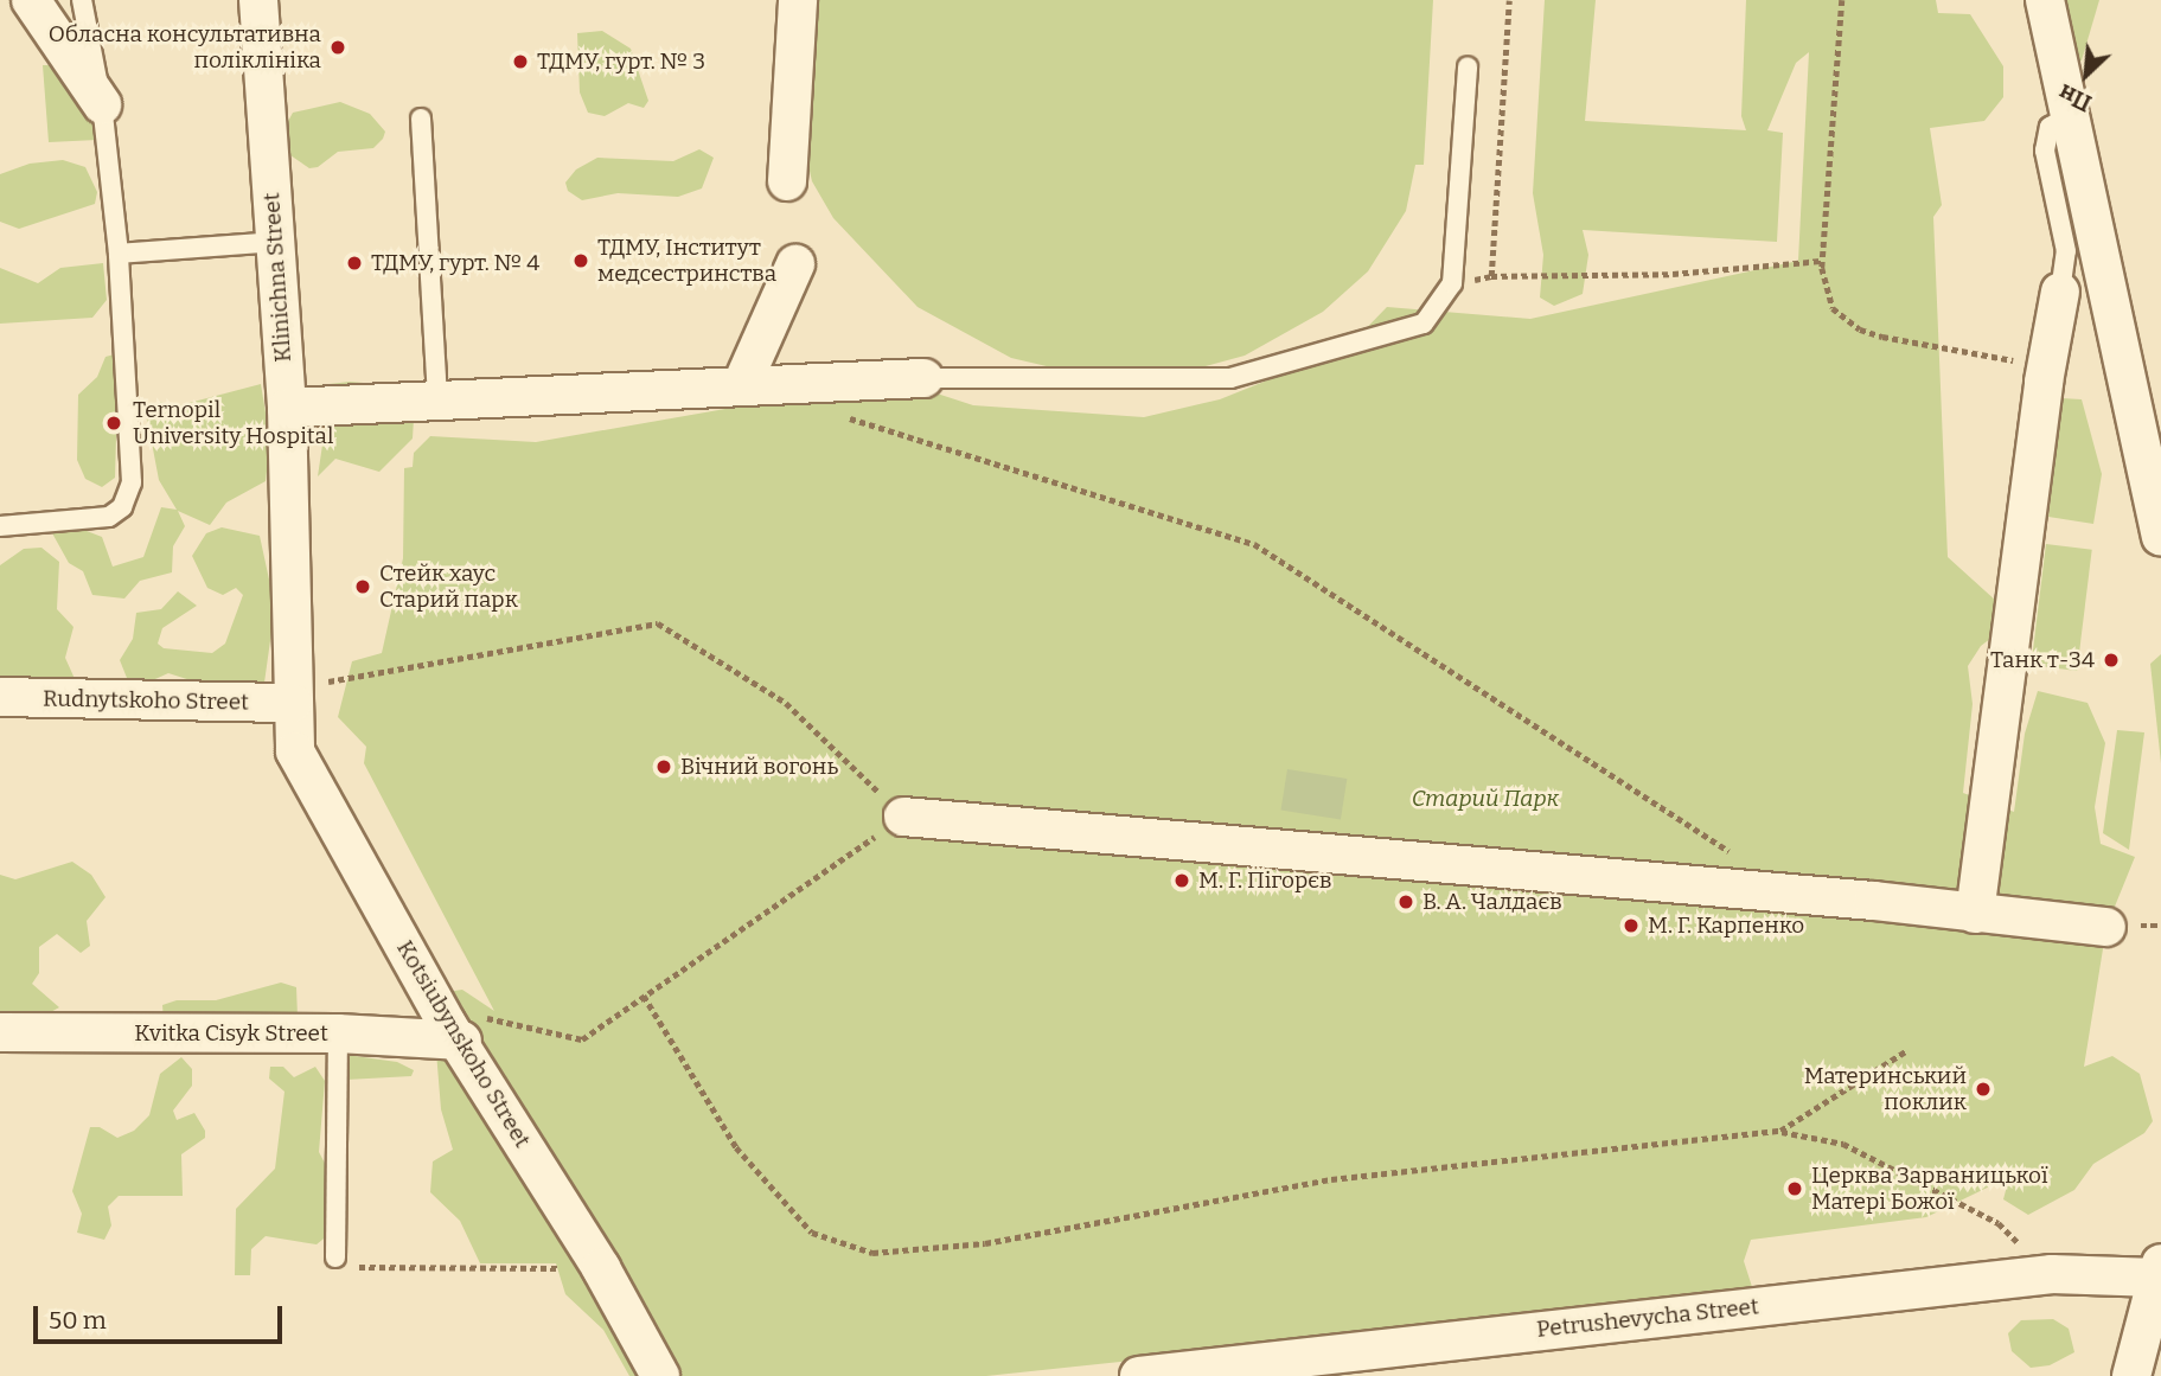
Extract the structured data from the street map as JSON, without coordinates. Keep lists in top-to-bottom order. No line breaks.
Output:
{"streets":{"street":["Klinichna Street","Rudnytskoho Street","Kvitka Cisyk Street","Kotsiubynskoho Street","Petrushevycha Street"]},"crossings":[["Klinichna Street","Rudnytskoho Street"],["Klinichna Street","Kotsiubynskoho Street"],["Rudnytskoho Street","Kotsiubynskoho Street"],["Kvitka Cisyk Street","Kotsiubynskoho Street"]],"parks":["Старий Парк"],"places":["Обласна консультативна поліклініка","ТДМУ, гурт. № 3","ТДМУ, Iнститут медсестринства","ТДМУ, гурт. № 4","Ternopil University Hospital","Стейк хаус Старий парк","Танк т-34","Вічний вогонь","М. Г. Пігорєв","В. А. Чалдаєв","М. Г. Карпенко","Материнський поклик","Церква Зарваницької Матері Божої"],"scale_bar":"50 m","north":"bottom left"}
